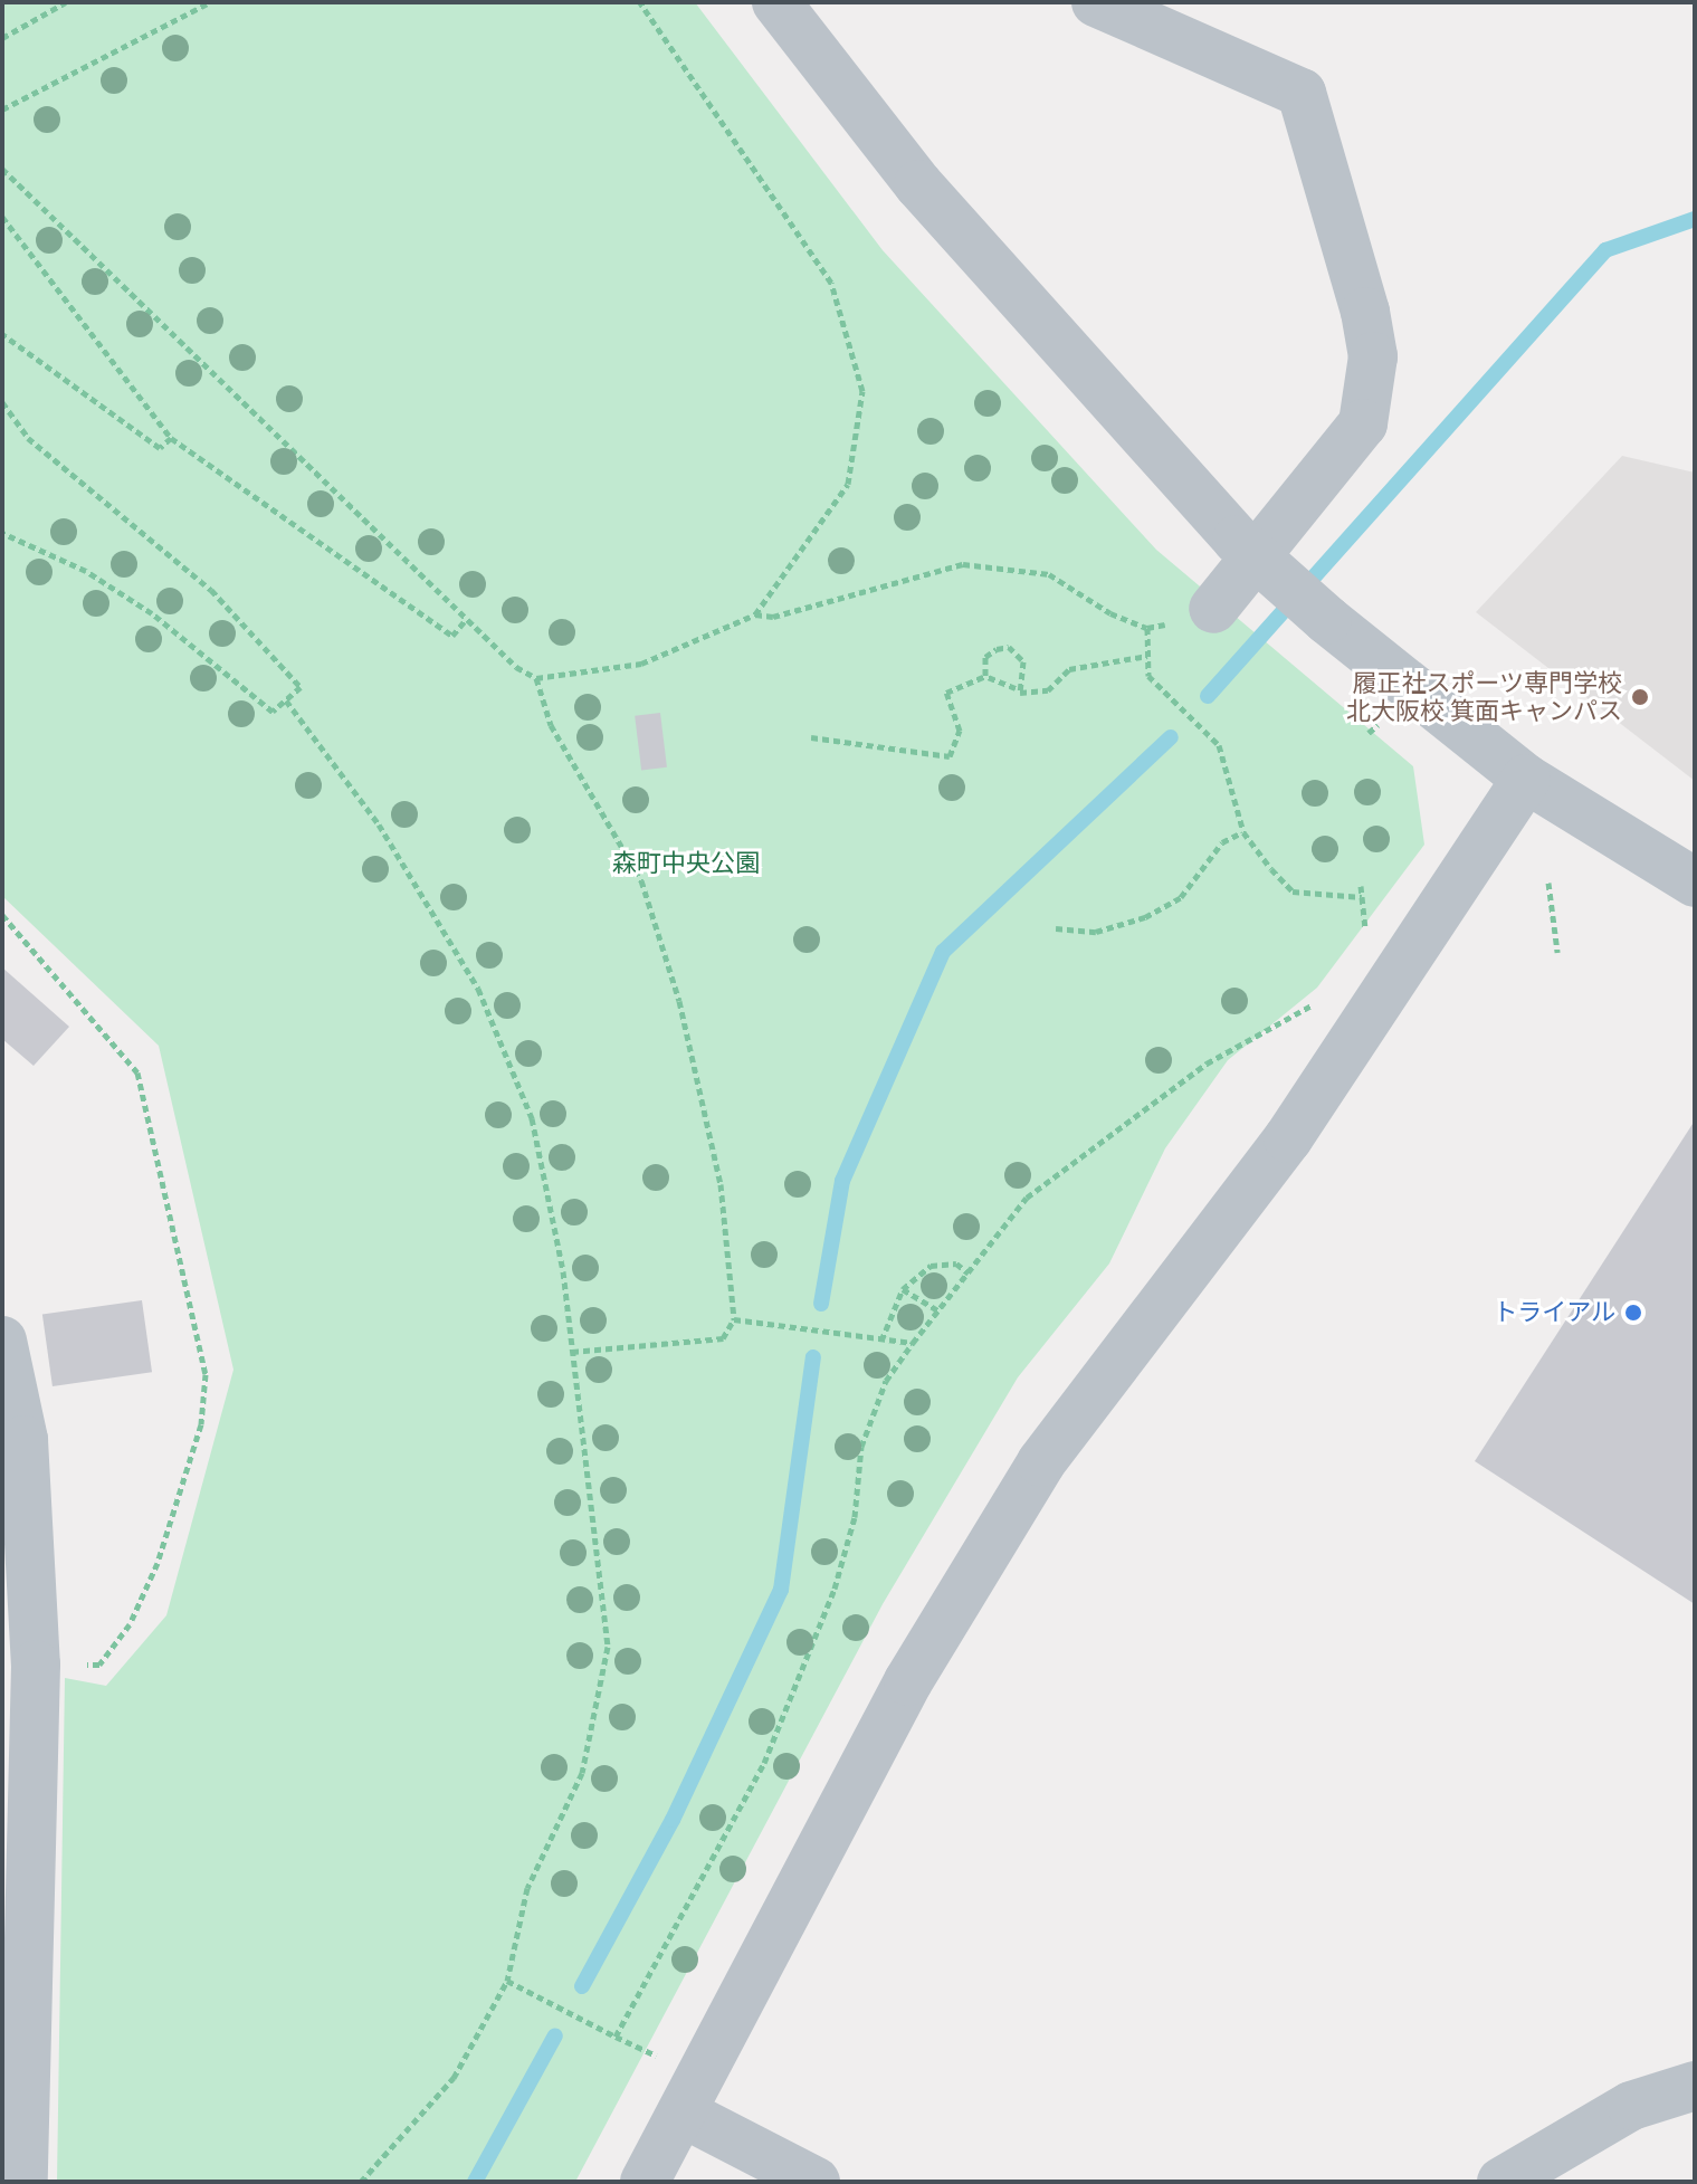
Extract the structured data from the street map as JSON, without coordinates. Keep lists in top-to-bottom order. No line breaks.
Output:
{"parks":["森町中央公園"],"places":["履正社スポーツ専門学校 北大阪校 箕面キャンパス","トライアル"]}
